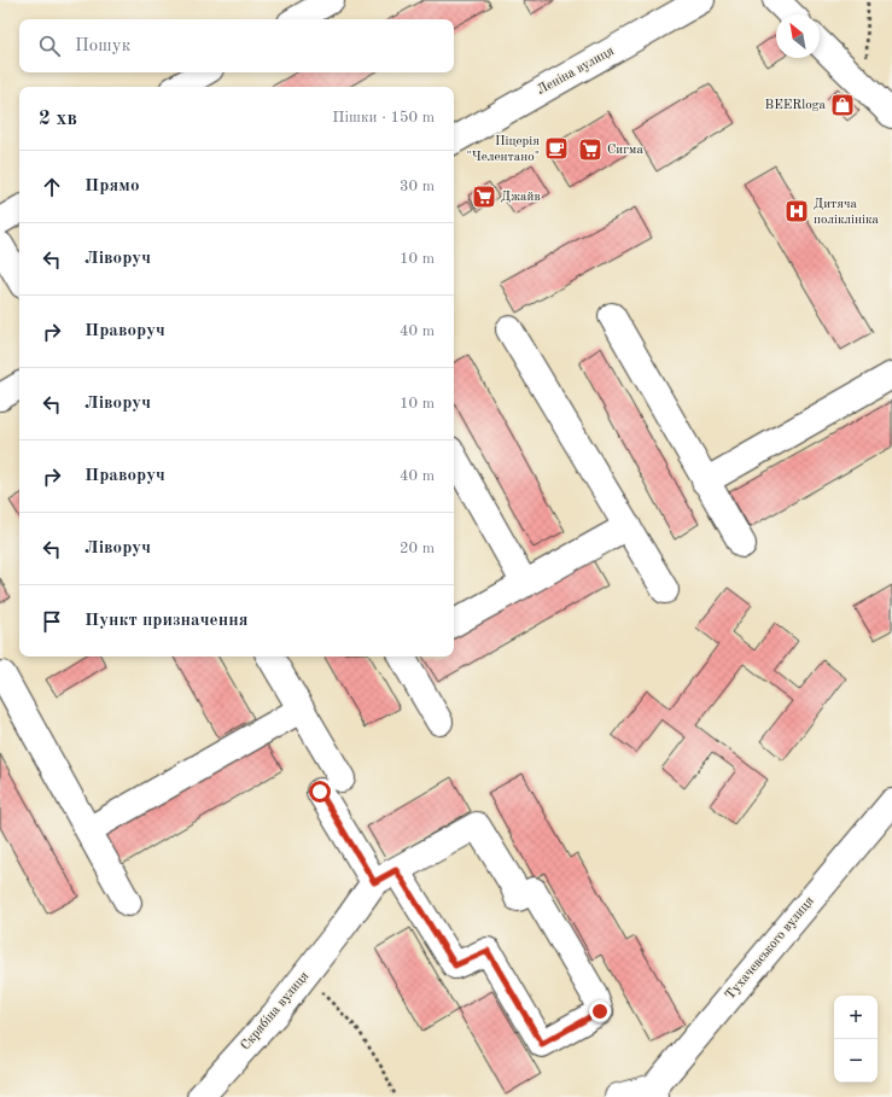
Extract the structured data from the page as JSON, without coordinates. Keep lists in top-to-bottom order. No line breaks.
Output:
{"streets":{"street":["Леніна вулиця","Тухачевського вулиця","Скрябіна вулиця"]},"places":{"shop":["BEERloga"],"cafe":["Піцерія \"Челентано\""],"supermarket":["Сигма","Джайв"],"hospital":["Дитяча поліклініка"]},"north":"top left","page":{"search":"Пошук","heading":["2 хв","Пішки · 150 m"],"list":[["Прямо","30 m"],["Ліворуч","10 m"],["Праворуч","40 m"],["Ліворуч","10 m"],["Праворуч","40 m"],["Ліворуч","20 m"],"Пункт призначення"],"map_buttons":["+","−"]}}
